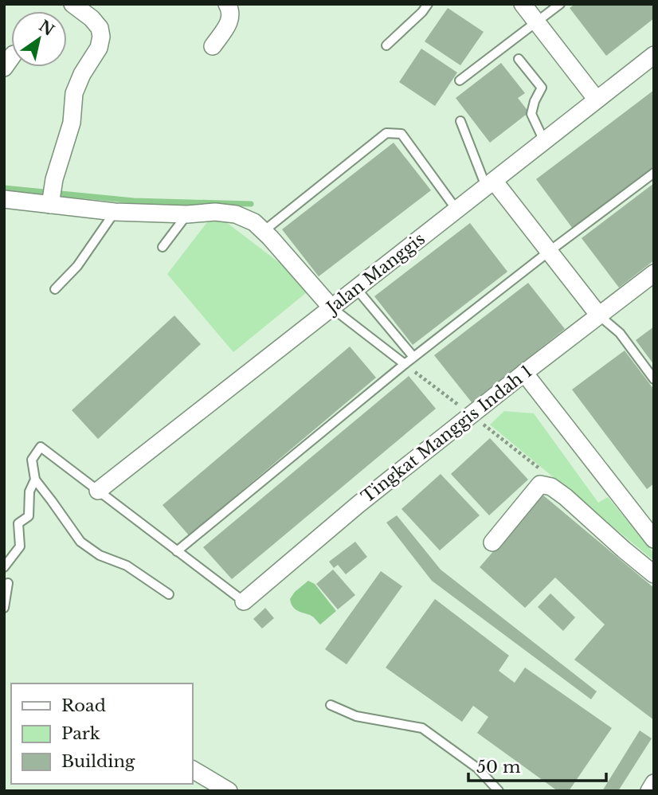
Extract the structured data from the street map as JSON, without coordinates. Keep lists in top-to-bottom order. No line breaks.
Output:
{"streets":{"street":["Jalan Manggis","Tingkat Manggis Indah 1"]},"legend":["Road","Park","Building"],"scale_bar":"50 m","north":"top right"}
